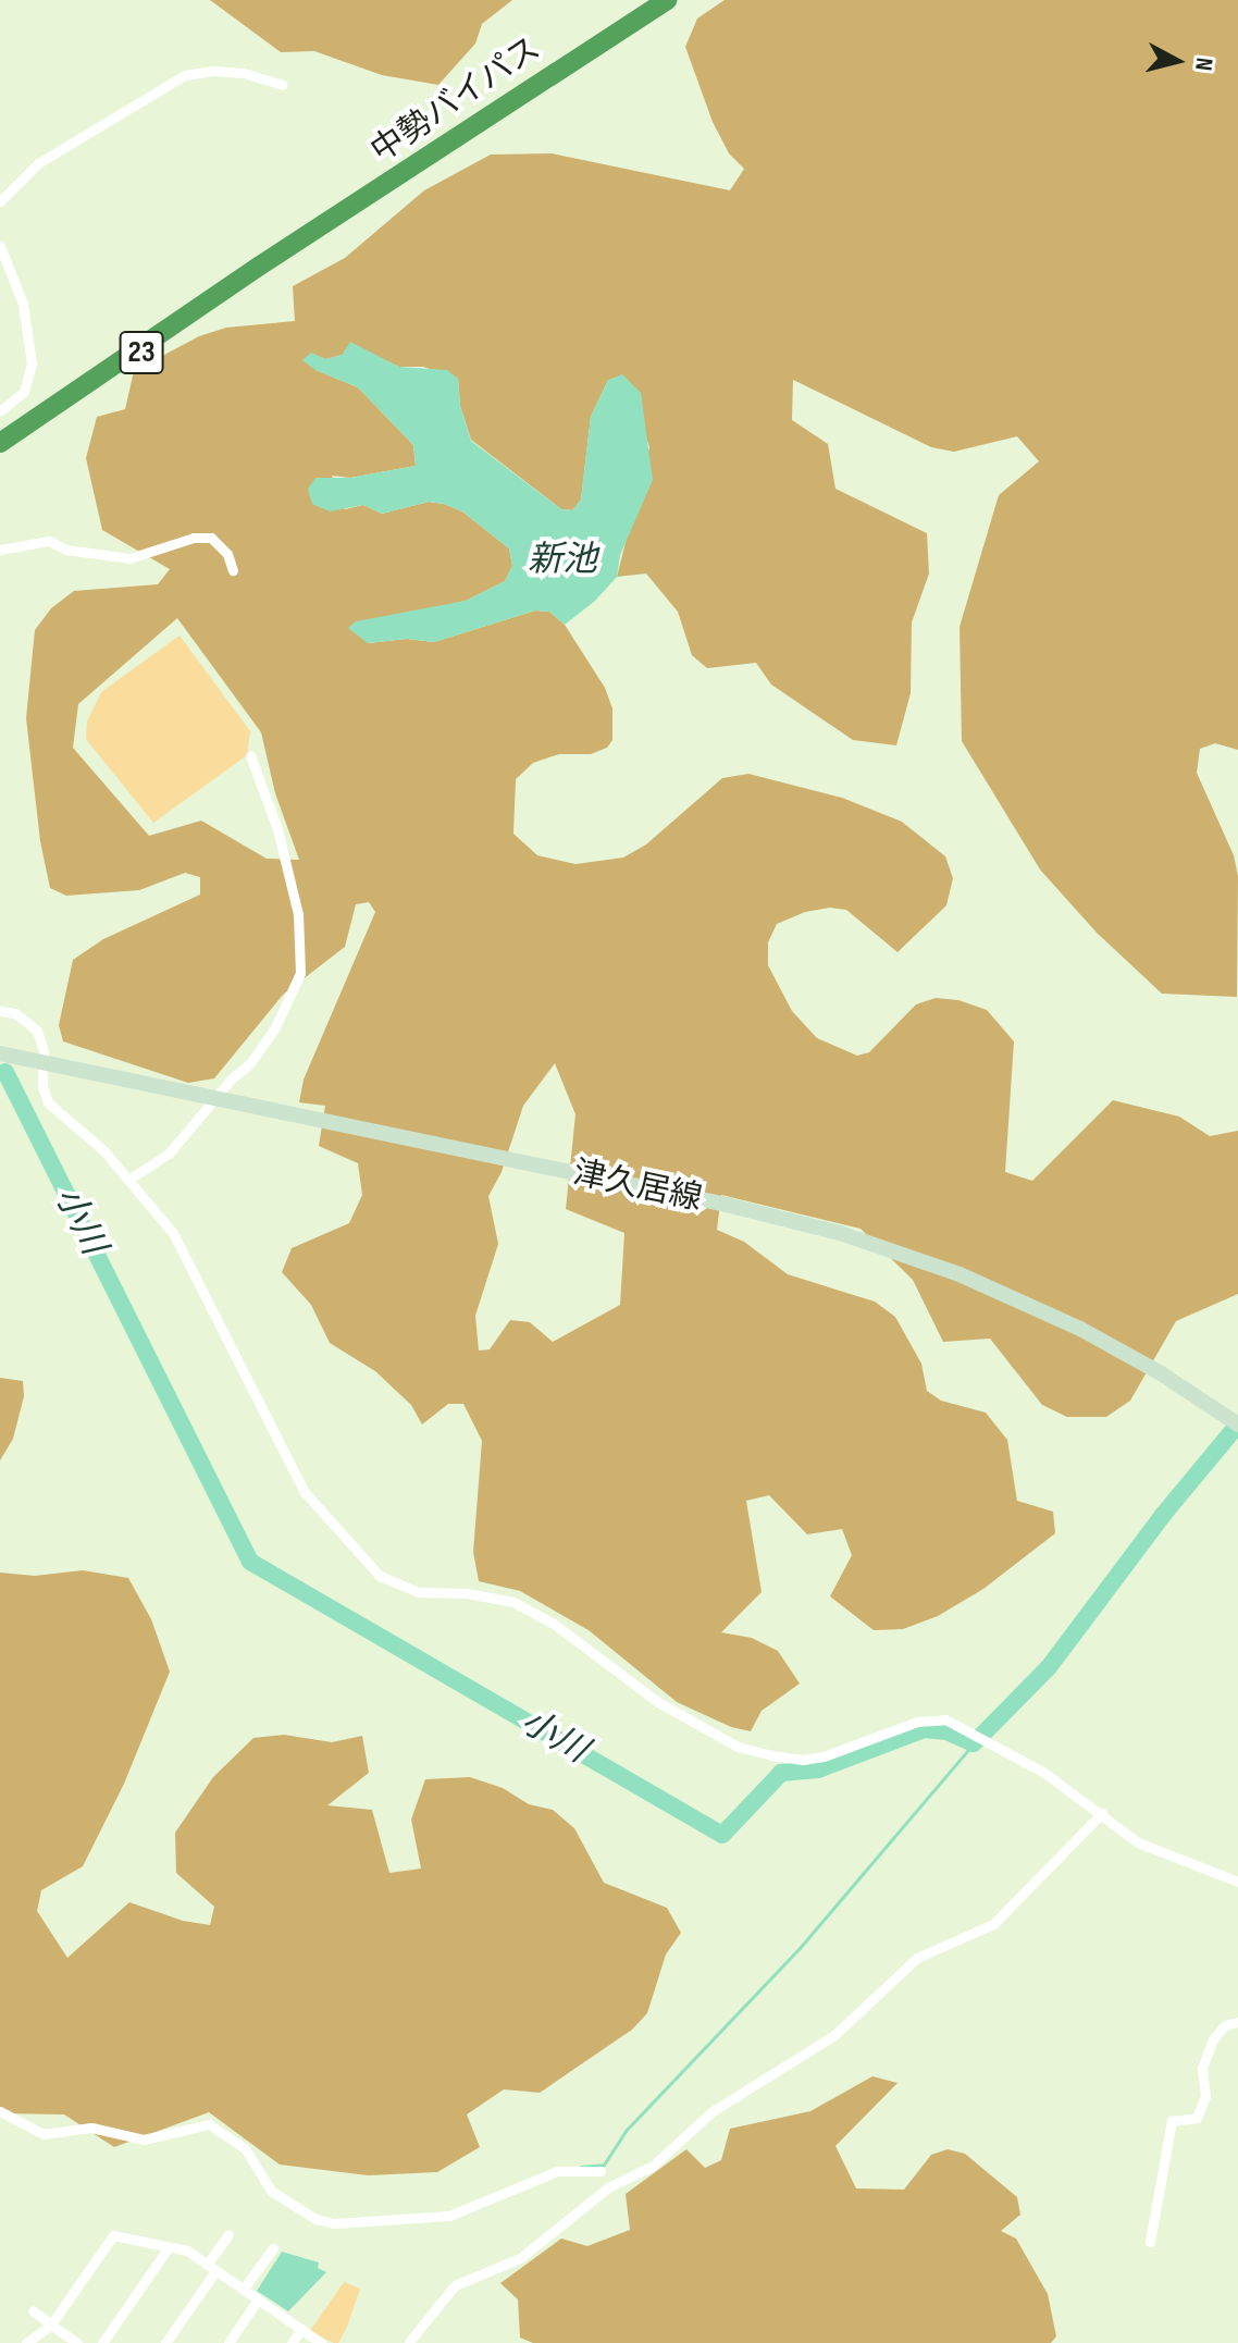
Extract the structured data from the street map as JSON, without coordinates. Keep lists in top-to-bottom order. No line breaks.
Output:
{"streets":{"highway":["中勢バイパス","23"],"main road":["津久居線"]},"water":["新池","小川"],"north":"right"}
